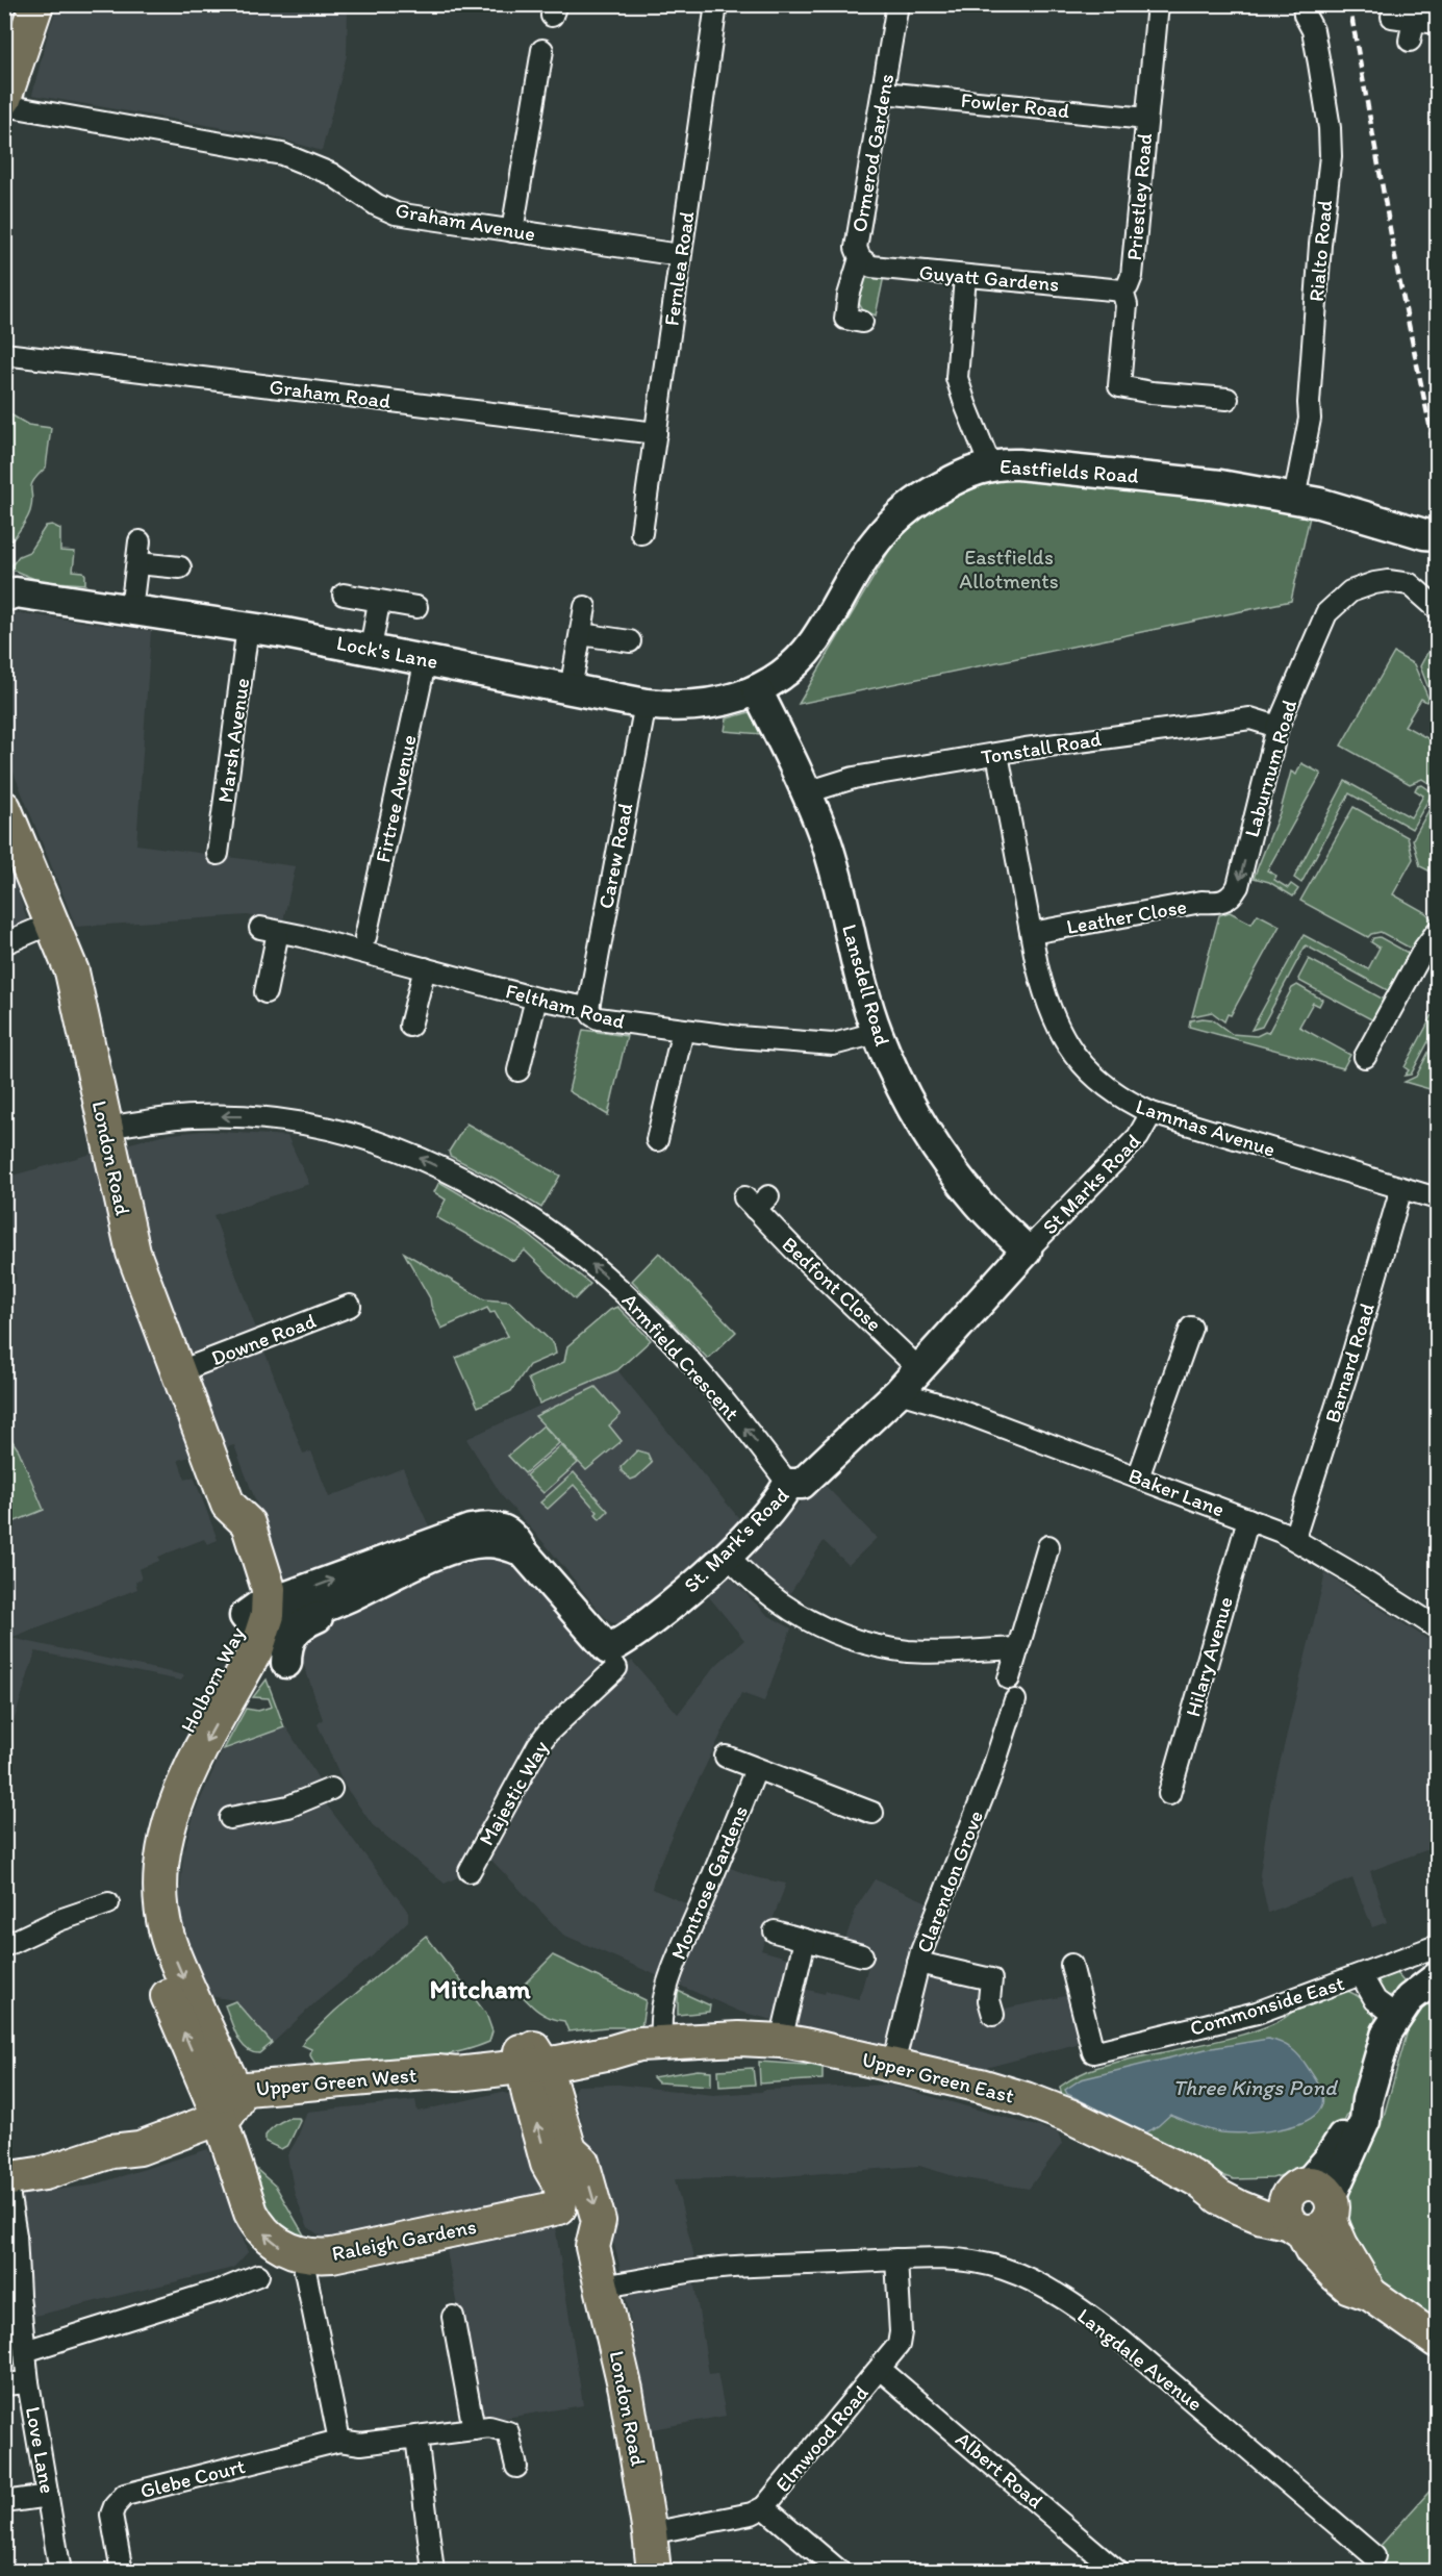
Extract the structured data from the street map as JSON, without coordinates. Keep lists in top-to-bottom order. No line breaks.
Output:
{"streets":{"main road":["London Road","Holborn Way","Upper Green East","Upper Green West","Raleigh Gardens"],"street":["Fowler Road","Ormerod Gardens","Priestley Road","Graham Avenue","Rialto Road","Fernlea Road","Guyatt Gardens","Graham Road","Eastfields Road","Lock's Lane","Marsh Avenue","Tonstall Road","Laburnum Road","Firtree Avenue","Carew Road","Leather Close","Lansdell Road","Feltham Road","Lammas Avenue","St Marks Road","Bedfont Close","Downe Road","Armfield Crescent","Barnard Road","Baker Lane","St. Mark's Road","Hilary Avenue","Majestic Way","Clarendon Grove","Montrose Gardens","Commonside East","Langdale Avenue","Elmwood Road","Love Lane","Albert Road","Glebe Court"]},"crossings":[["Fowler Road","Ormerod Gardens"],["Fowler Road","Priestley Road"],["Ormerod Gardens","Guyatt Gardens"],["Priestley Road","Guyatt Gardens"],["Graham Avenue","Fernlea Road"],["Rialto Road","Eastfields Road"],["Fernlea Road","Graham Road"],["Eastfields Road","Lock's Lane"],["Eastfields Road","Lansdell Road"],["Lock's Lane","Marsh Avenue"],["Lock's Lane","Firtree Avenue"],["Lock's Lane","Carew Road"],["Lock's Lane","Lansdell Road"],["Tonstall Road","Laburnum Road"],["Tonstall Road","Lansdell Road"],["Tonstall Road","Lammas Avenue"],["Laburnum Road","Leather Close"],["Carew Road","Feltham Road"],["Leather Close","Lammas Avenue"],["Lansdell Road","Feltham Road"],["Lansdell Road","St Marks Road"],["Lansdell Road","St. Mark's Road"],["Lammas Avenue","St Marks Road"],["Lammas Avenue","Barnard Road"],["London Road","Downe Road"],["London Road","Armfield Crescent"],["London Road","Holborn Way"],["London Road","Upper Green East"],["London Road","Upper Green West"],["London Road","Raleigh Gardens"],["London Road","Langdale Avenue"],["London Road","Elmwood Road"],["St Marks Road","St. Mark's Road"],["Bedfont Close","St. Mark's Road"],["Armfield Crescent","St. Mark's Road"],["Barnard Road","Baker Lane"],["Baker Lane","St. Mark's Road"],["Baker Lane","Hilary Avenue"],["St. Mark's Road","Holborn Way"],["Holborn Way","Upper Green West"],["Holborn Way","Raleigh Gardens"],["Clarendon Grove","Upper Green East"],["Montrose Gardens","Upper Green East"],["Upper Green East","Upper Green West"],["Upper Green West","Raleigh Gardens"],["Upper Green West","Love Lane"],["Langdale Avenue","Elmwood Road"],["Elmwood Road","Albert Road"]],"one_way":["Laburnum Road","Armfield Crescent","Raleigh Gardens"],"districts":["Mitcham"],"water":["Three Kings Pond"],"parks":["Eastfields Allotments"]}
